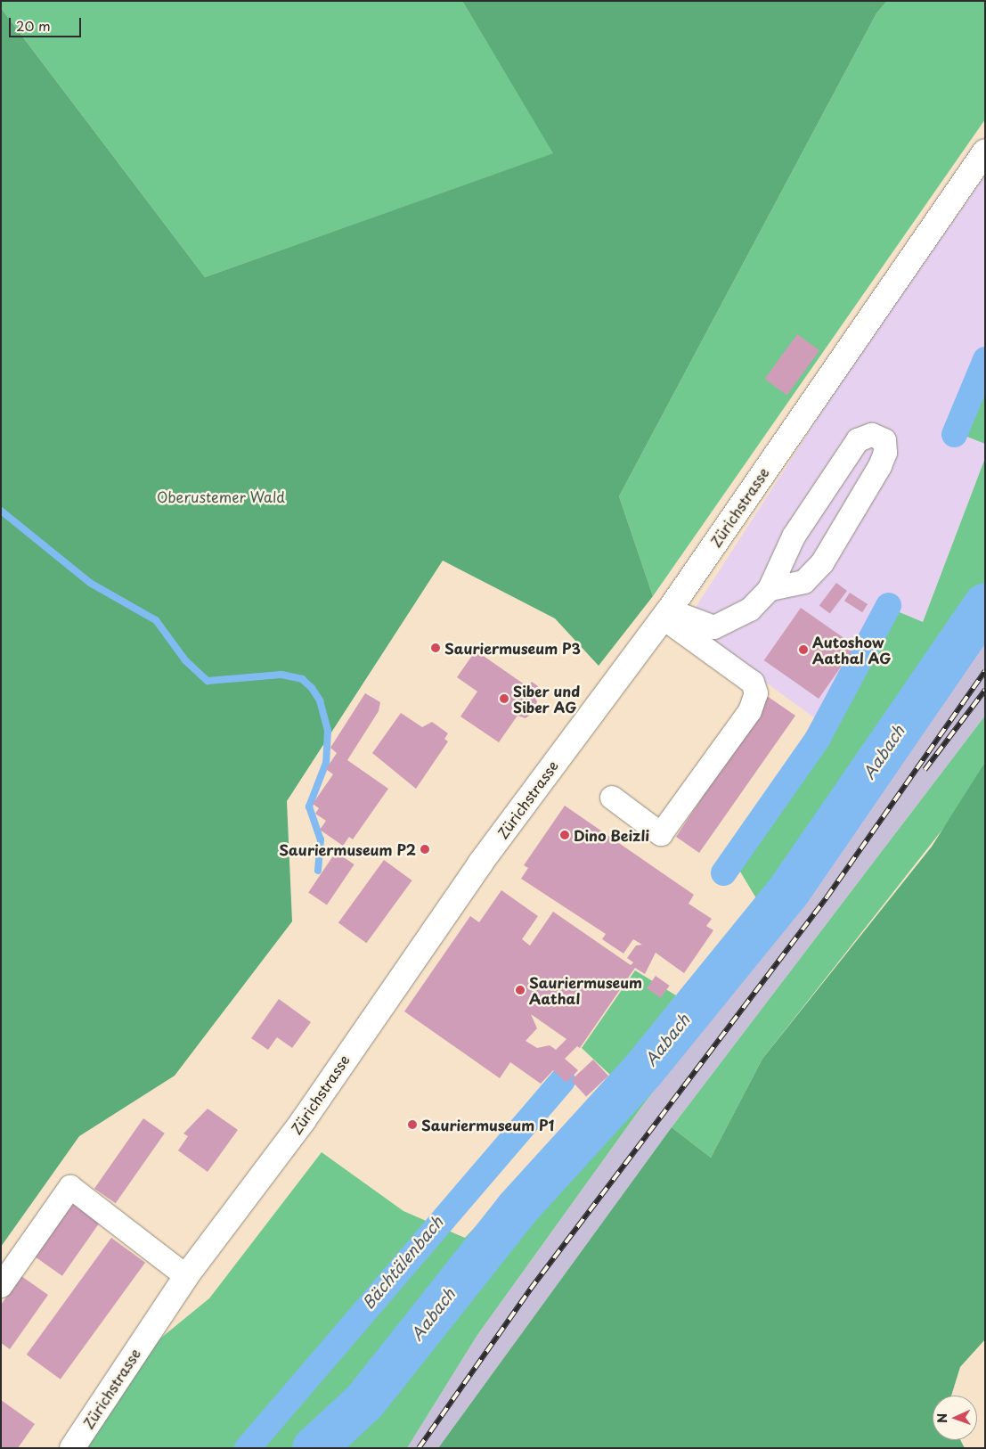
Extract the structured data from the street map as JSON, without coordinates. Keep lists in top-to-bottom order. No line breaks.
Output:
{"streets":{"main road":["Zürichstrasse"]},"water":["Aabach","Bächtälenbach"],"parks":["Oberustemer Wald"],"places":["Sauriermuseum P3","Autoshow Aathal AG","Siber und Siber AG","Dino Beizli","Sauriermuseum P2","Sauriermuseum Aathal","Sauriermuseum P1"],"scale_bar":"20 m","north":"left"}
